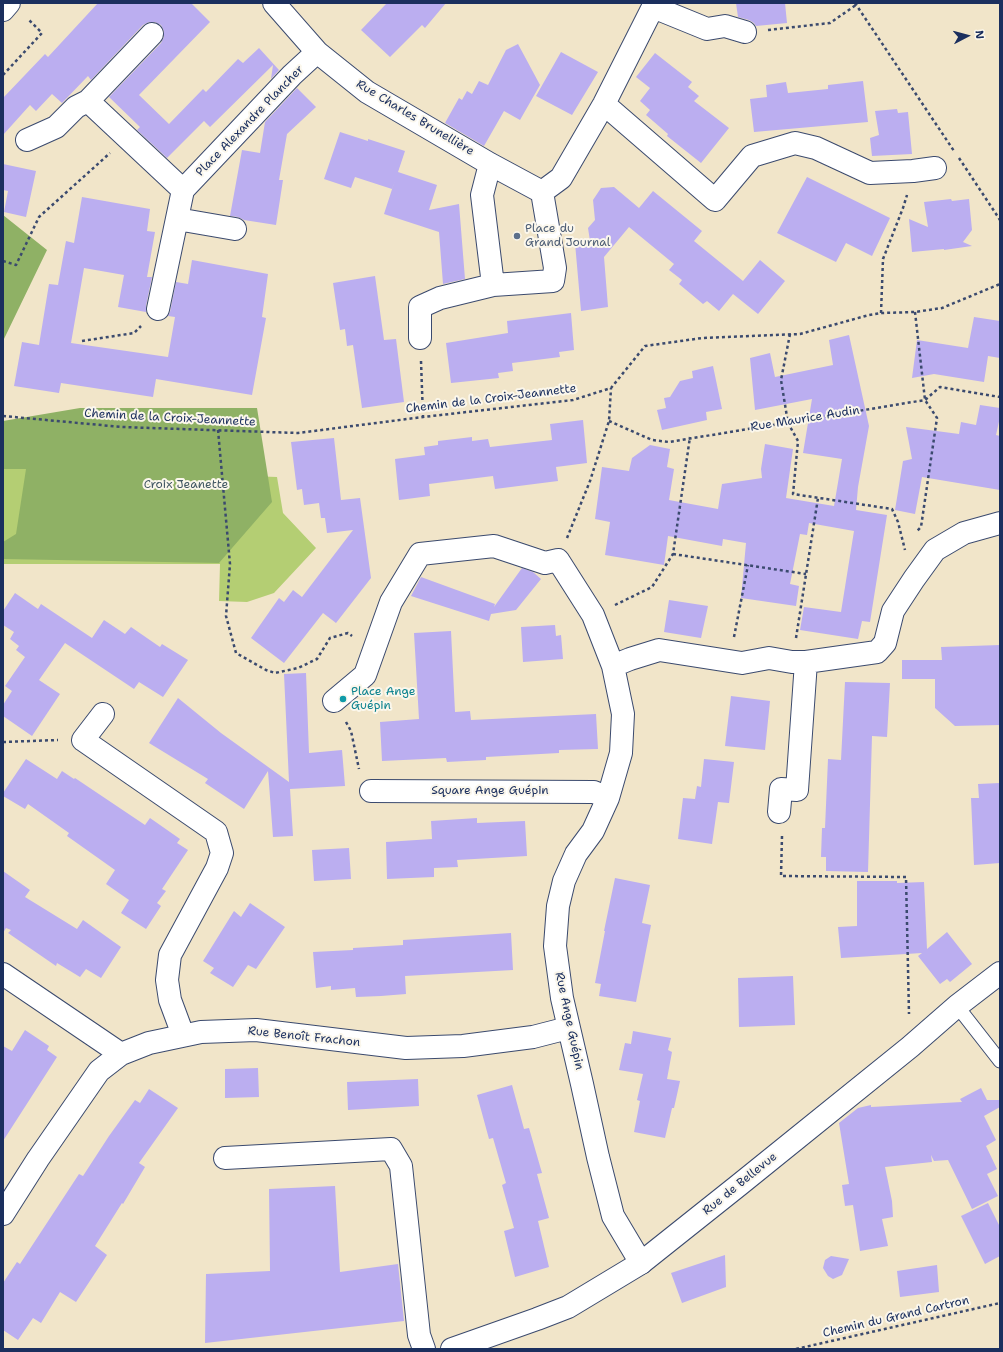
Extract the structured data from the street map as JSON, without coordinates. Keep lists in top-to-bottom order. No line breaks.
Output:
{"streets":{"street":["Rue Charles Brunellière","Place Alexandre Plancher","Square Ange Guépin","Rue Ange Guépin","Rue Benoît Frachon","Rue de Bellevue"],"path":["Chemin de la Croix-Jeannette","Rue Maurice Audin","Chemin du Grand Cartron"]},"crossings":[["Rue Charles Brunellière","Place Alexandre Plancher"],["Square Ange Guépin","Rue Ange Guépin"],["Rue Ange Guépin","Rue Benoît Frachon"],["Rue Ange Guépin","Rue de Bellevue"]],"parks":["Croix Jeanette"],"places":["Place du Grand Journal","Place Ange Guépin"],"north":"right"}
